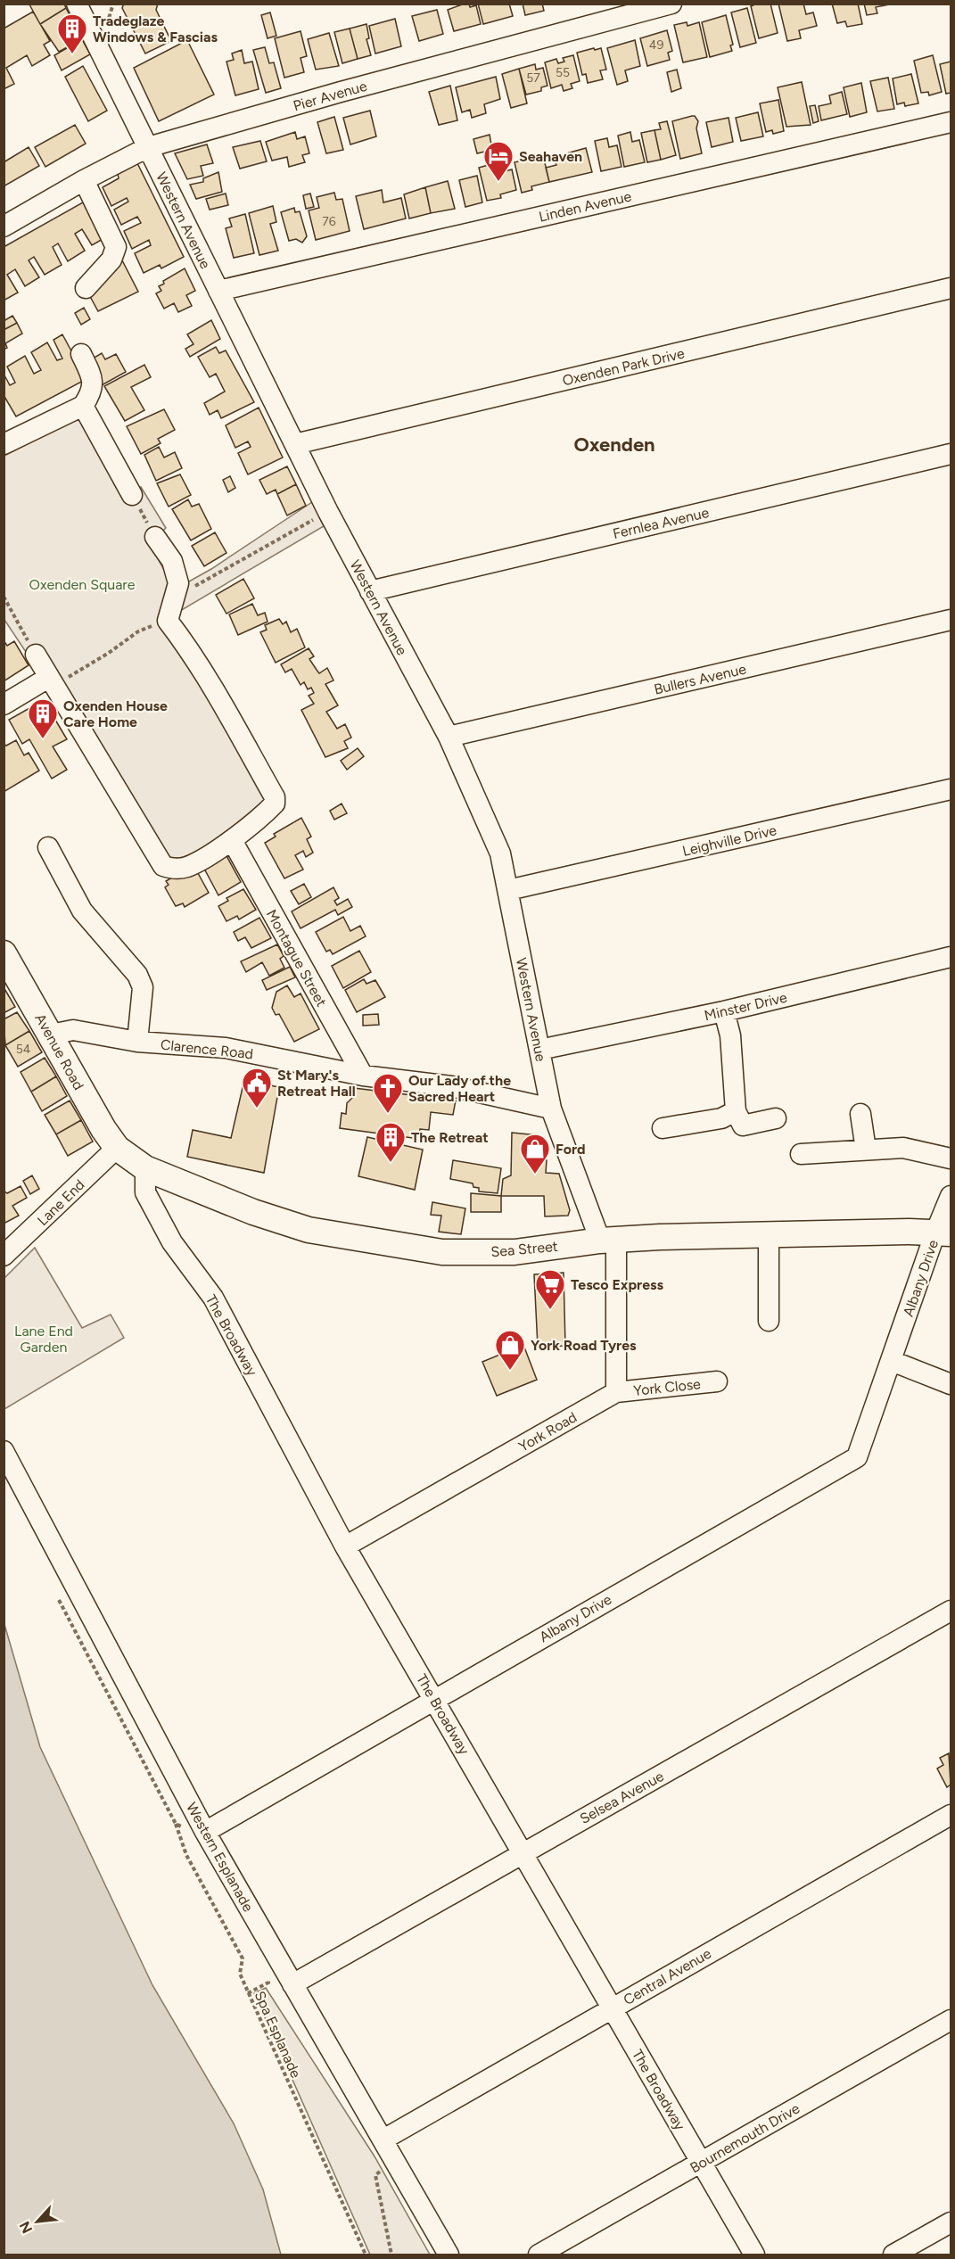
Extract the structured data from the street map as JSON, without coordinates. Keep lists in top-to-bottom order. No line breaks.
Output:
{"streets":{"main road":["Avenue Road","Sea Street"],"street":["Pier Avenue","Linden Avenue","Western Avenue","Oxenden Park Drive","Fernlea Avenue","Bullers Avenue","Leighville Drive","Montague Street","Minster Drive","Clarence Road","Lane End","Albany Drive","The Broadway","York Close","York Road","Selsea Avenue","Western Esplanade","Central Avenue","Bournemouth Drive"],"path":["Spa Esplanade"]},"crossings":[["Pier Avenue","Western Avenue"],["Linden Avenue","Western Avenue"],["Western Avenue","Oxenden Park Drive"],["Western Avenue","Fernlea Avenue"],["Western Avenue","Bullers Avenue"],["Western Avenue","Leighville Drive"],["Western Avenue","Minster Drive"],["Western Avenue","Clarence Road"],["Western Avenue","Sea Street"],["Montague Street","Clarence Road"],["Clarence Road","Avenue Road"],["Avenue Road","Lane End"],["Avenue Road","Sea Street"],["Lane End","Sea Street"],["Sea Street","Albany Drive"],["Sea Street","The Broadway"],["Albany Drive","The Broadway"],["Albany Drive","Western Esplanade"],["The Broadway","York Road"],["The Broadway","Selsea Avenue"],["The Broadway","Central Avenue"],["The Broadway","Bournemouth Drive"],["York Close","York Road"],["Selsea Avenue","Western Esplanade"],["Western Esplanade","Central Avenue"]],"districts":["Oxenden"],"parks":["Oxenden Square","Lane End Garden"],"places":{"building":["Tradeglaze Windows & Fascias","Oxenden House Care Home","The Retreat"],"hotel":["Seahaven"],"public building":["St Mary's Retreat Hall"],"church":["Our Lady of the Sacred Heart"],"shop":["Ford","York Road Tyres"],"supermarket":["Tesco Express"]},"house_numbers":["49","55","57","76","54"],"north":"bottom left"}
